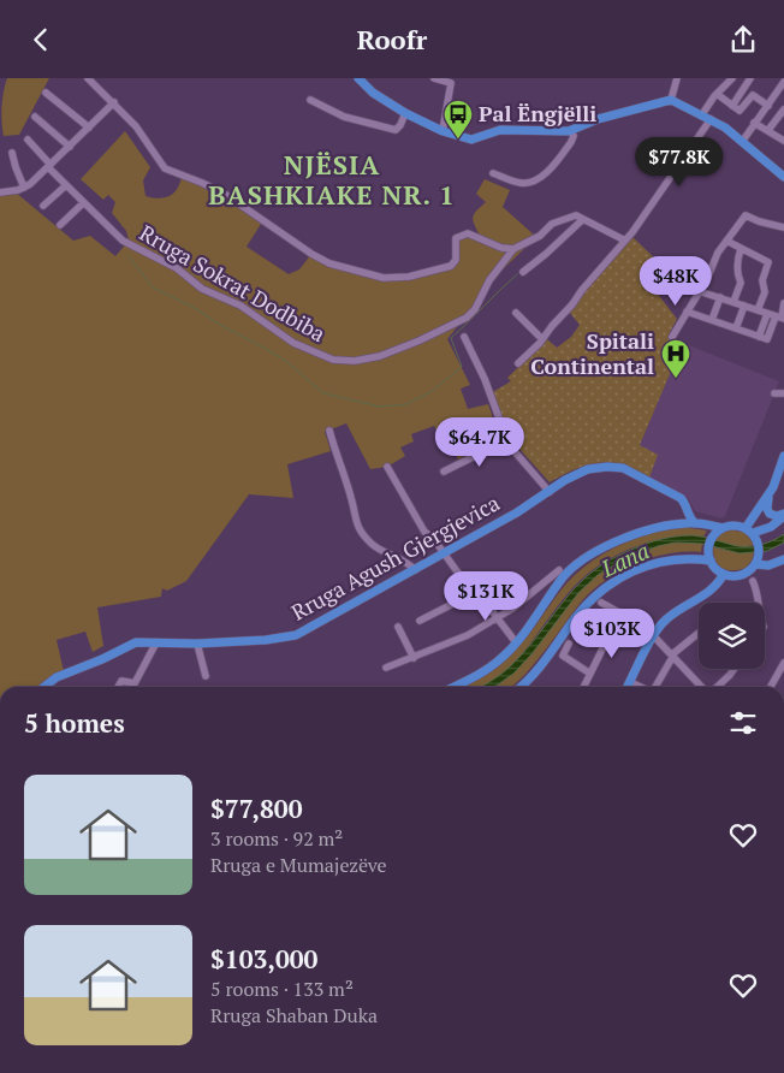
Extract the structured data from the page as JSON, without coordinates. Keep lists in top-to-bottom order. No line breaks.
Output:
{"streets":{"main road":["Rruga Agush Gjergjevica"],"street":["Rruga Sokrat Dodbiba"]},"districts":["NJËSIA BASHKIAKE NR. 1"],"water":["Lana"],"places":{"bus stop":["Pal Ëngjëlli"],"hospital":["Spitali Continental"]},"page":{"header":"Roofr","price":["$77.8K","$48K","$64.7K","$131K","$103K"],"heading":"5 homes","list":[{"name":"$77,800","note":"3 rooms · 92 m² · Rruga e Mumajezëve"},{"name":"$103,000","note":"5 rooms · 133 m² · Rruga Shaban Duka"}]}}
